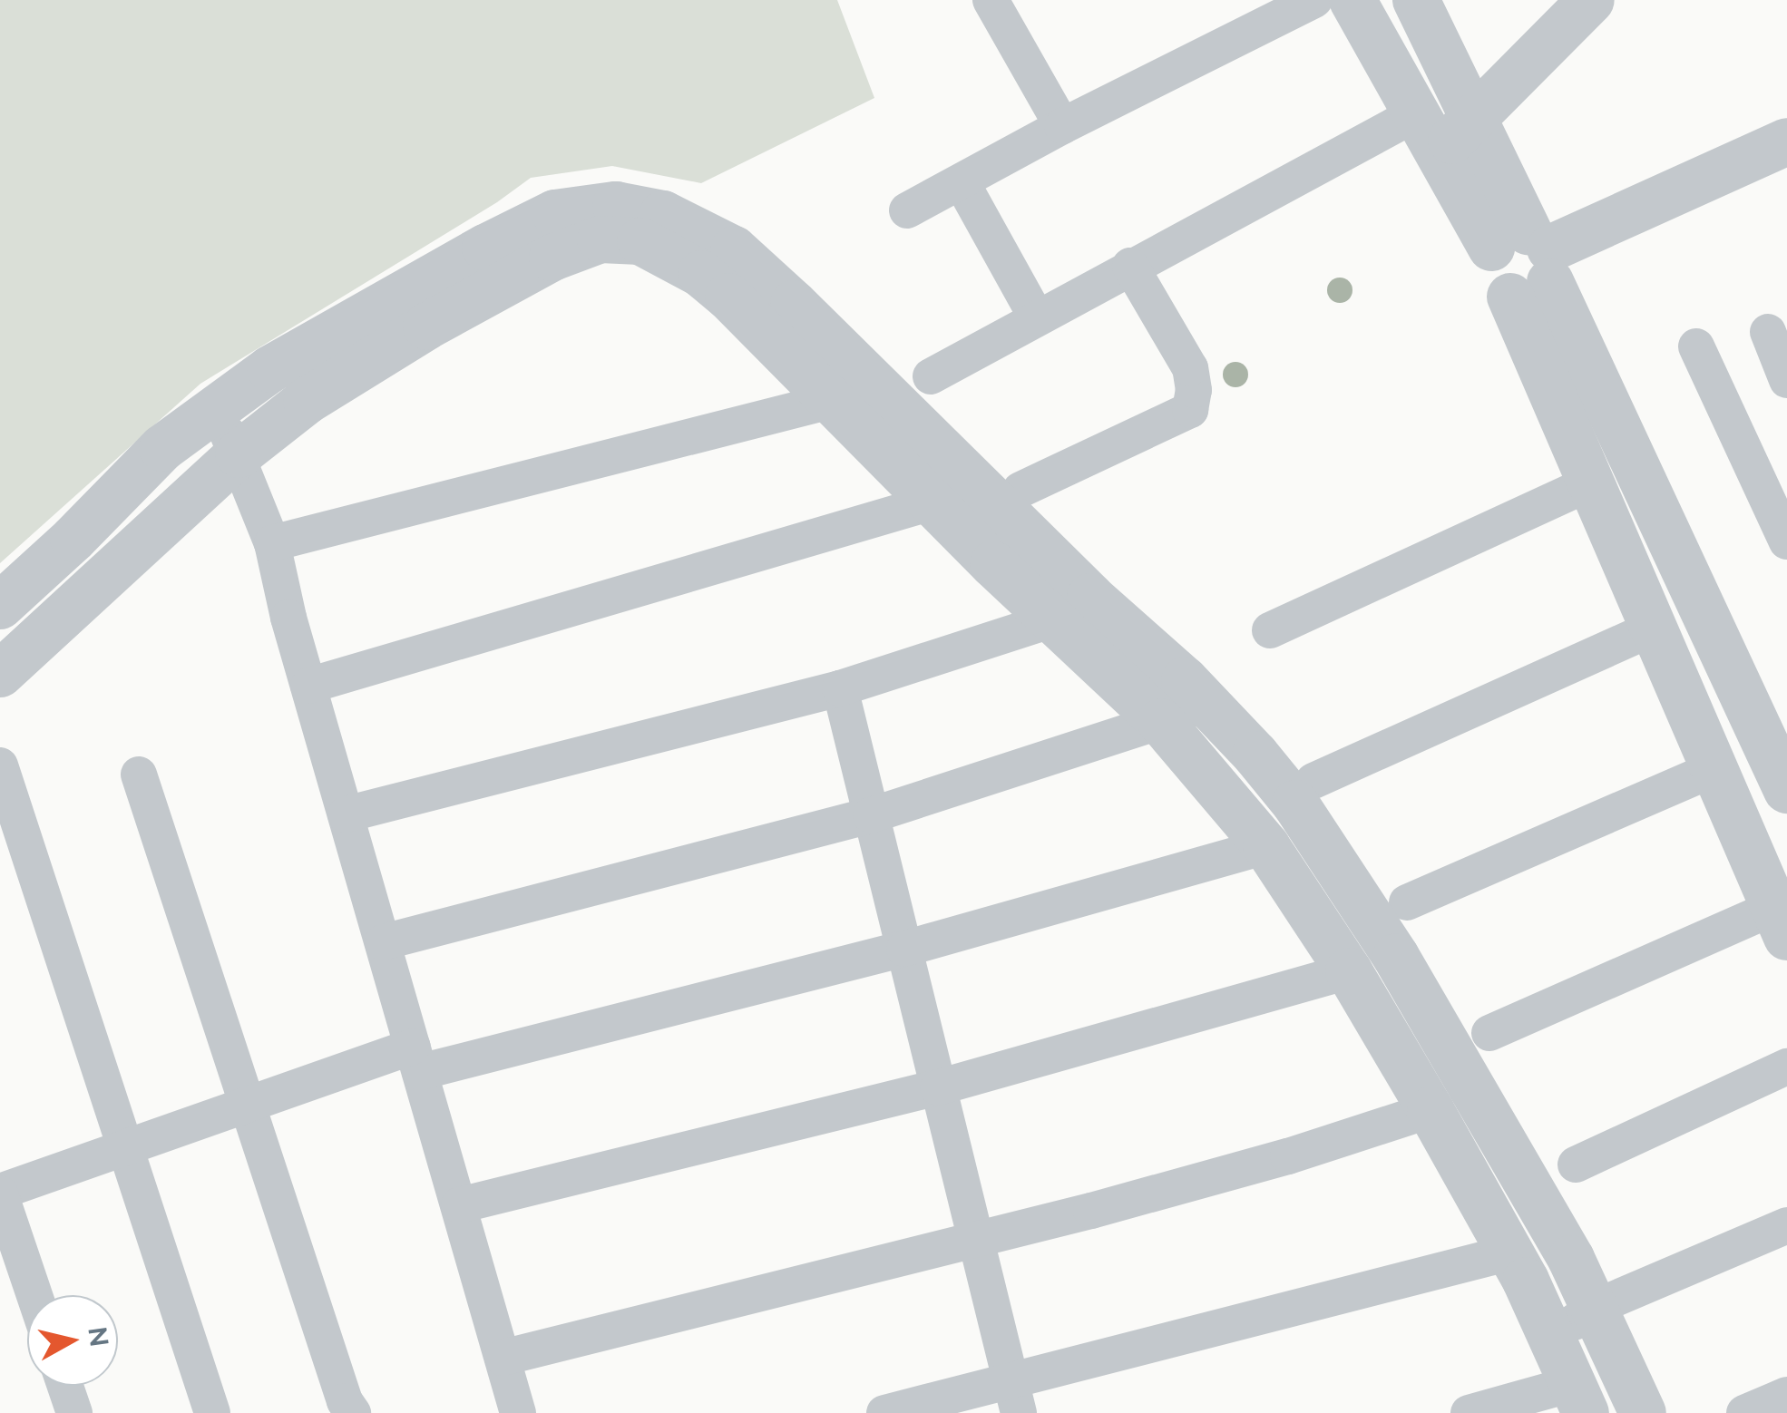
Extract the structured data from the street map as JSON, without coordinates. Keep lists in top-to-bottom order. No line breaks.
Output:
{"north":"right"}
